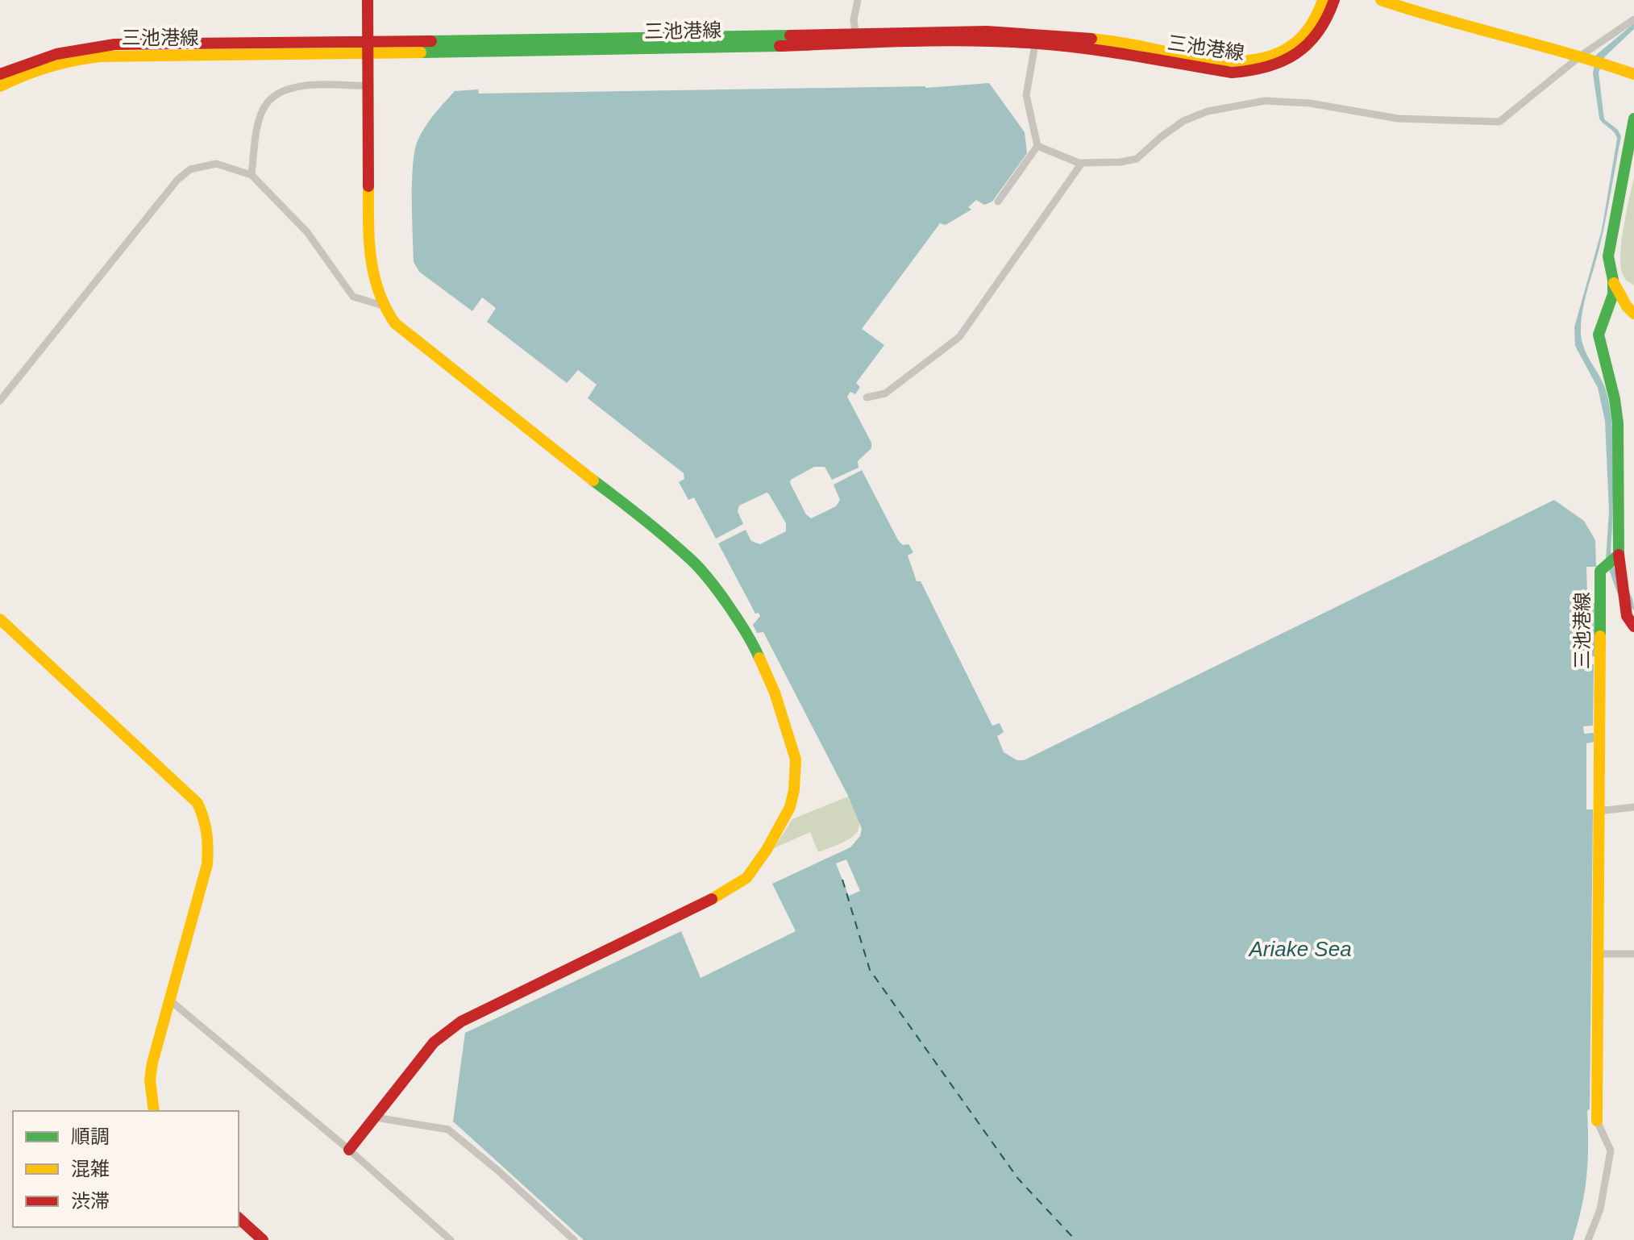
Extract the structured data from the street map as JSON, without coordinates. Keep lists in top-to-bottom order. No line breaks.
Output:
{"streets":{"main road":["三池港線"]},"water":["Ariake Sea"],"legend":["順調","混雑","渋滞"]}
